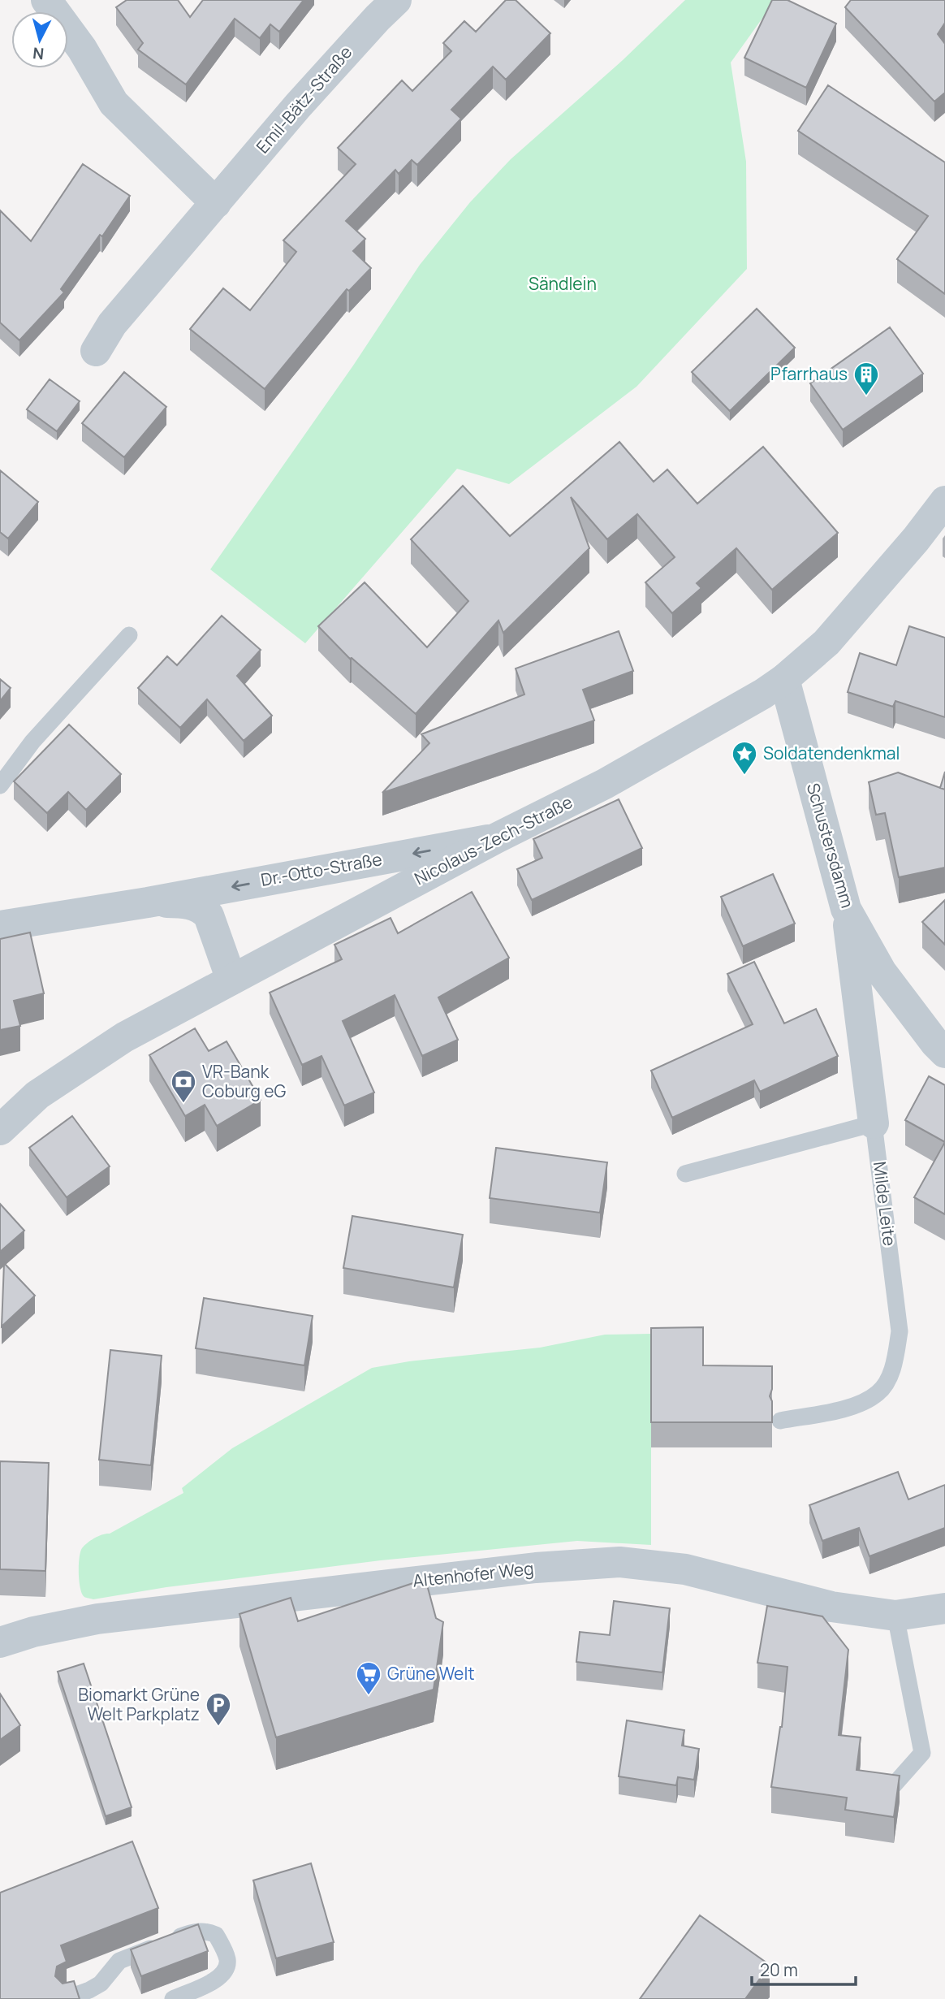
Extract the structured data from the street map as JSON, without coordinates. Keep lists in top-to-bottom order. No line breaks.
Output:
{"streets":{"street":["Emil-Bätz-Straße","Nicolaus-Zech-Straße","Schustersdamm","Dr.-Otto-Straße","Milde Leite","Altenhofer Weg"]},"crossings":[["Nicolaus-Zech-Straße","Schustersdamm"],["Nicolaus-Zech-Straße","Dr.-Otto-Straße"],["Schustersdamm","Milde Leite"]],"one_way":["Dr.-Otto-Straße"],"parks":["Sändlein"],"places":{"building":["Pfarrhaus"],"place":["Soldatendenkmal"],"bank":["VR-Bank Coburg eG"],"supermarket":["Grüne Welt"],"parking":["Biomarkt Grüne Welt Parkplatz"]},"scale_bar":"20 m","north":"bottom"}
